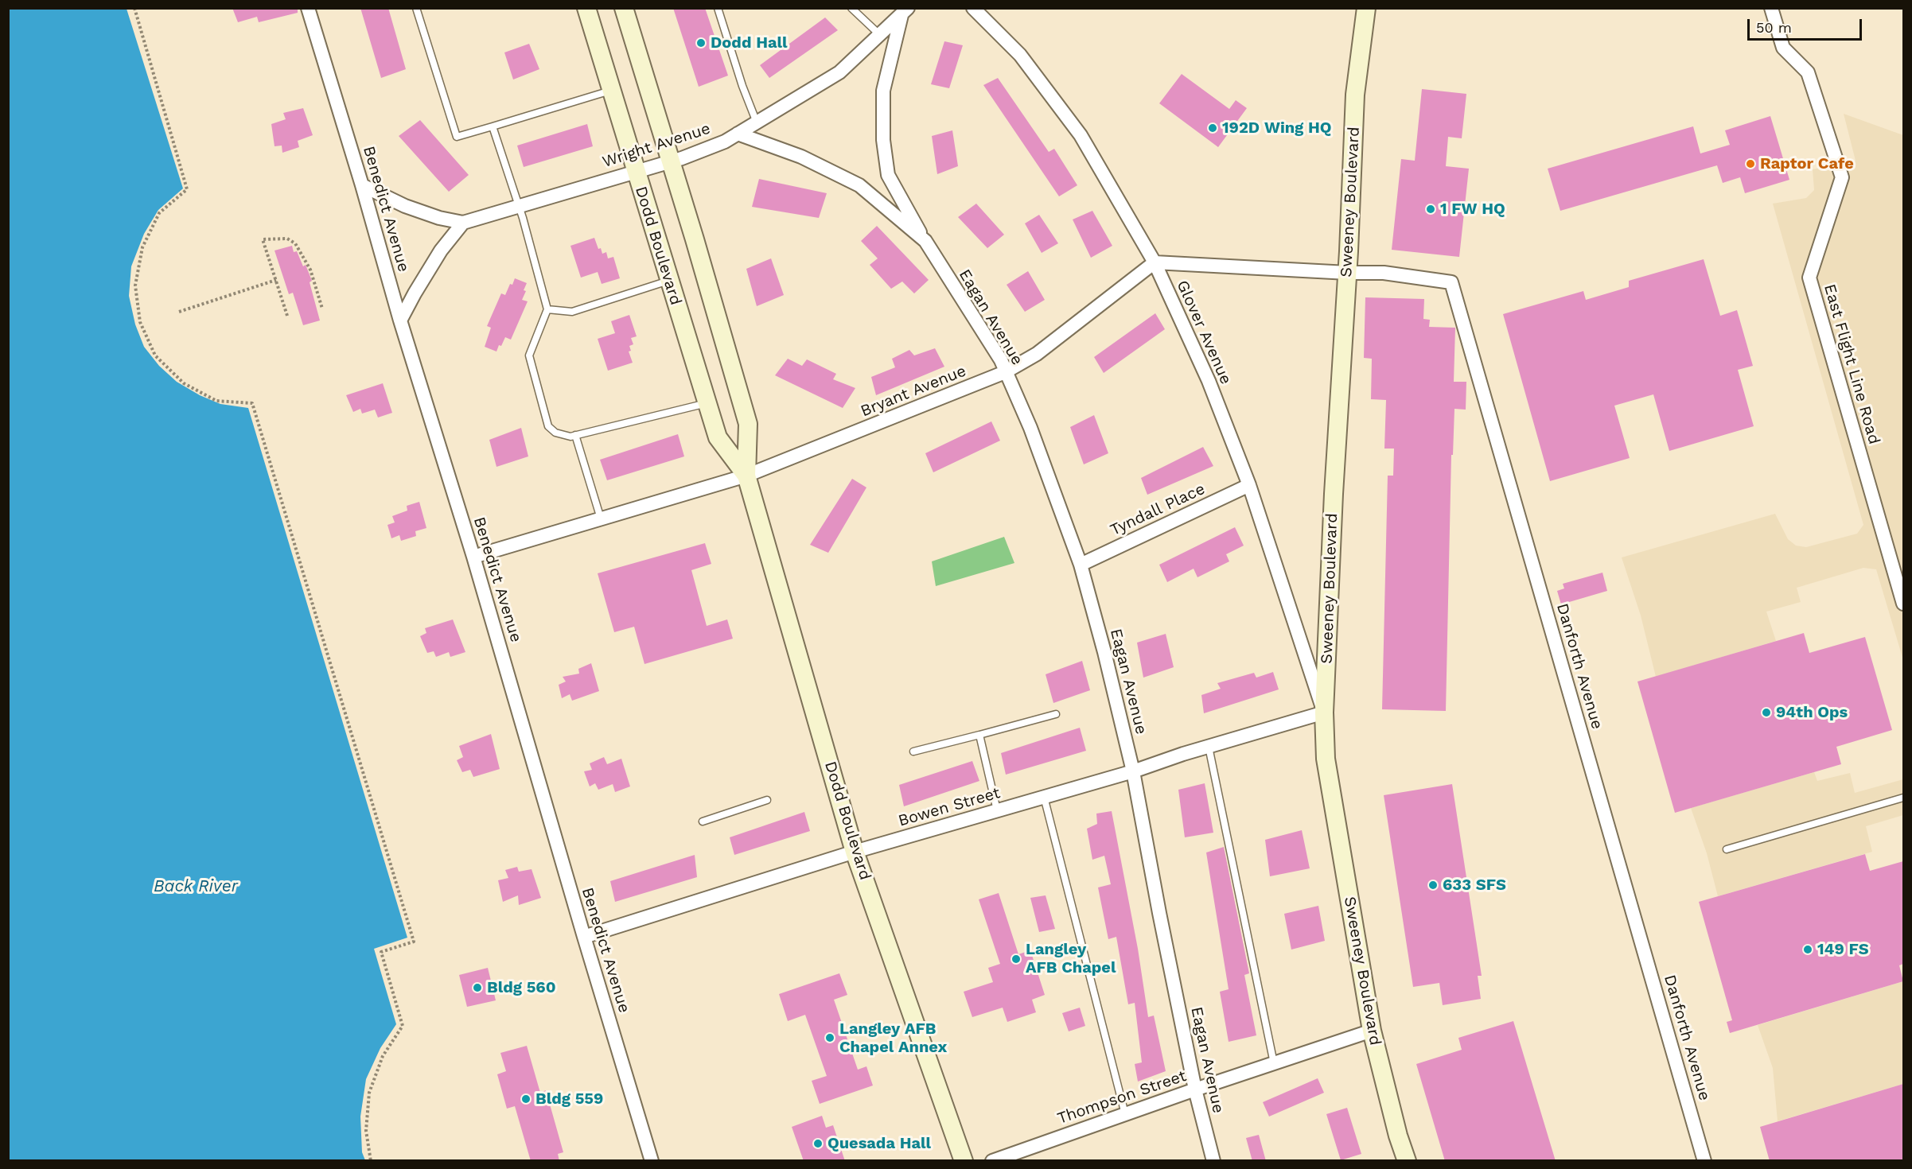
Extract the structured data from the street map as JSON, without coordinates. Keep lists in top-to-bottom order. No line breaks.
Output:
{"streets":{"street":["Wright Avenue","Sweeney Boulevard","Benedict Avenue","Dodd Boulevard","Eagan Avenue","Glover Avenue","East Flight Line Road","Bryant Avenue","Tyndall Place","Danforth Avenue","Bowen Street","Thompson Street"]},"crossings":[["Wright Avenue","Benedict Avenue"],["Wright Avenue","Dodd Boulevard"],["Wright Avenue","Eagan Avenue"],["Sweeney Boulevard","Glover Avenue"],["Sweeney Boulevard","Danforth Avenue"],["Sweeney Boulevard","Bowen Street"],["Sweeney Boulevard","Thompson Street"],["Benedict Avenue","Bryant Avenue"],["Benedict Avenue","Bowen Street"],["Dodd Boulevard","Bryant Avenue"],["Dodd Boulevard","Bowen Street"],["Eagan Avenue","Bryant Avenue"],["Eagan Avenue","Tyndall Place"],["Eagan Avenue","Bowen Street"],["Eagan Avenue","Thompson Street"],["Glover Avenue","Bryant Avenue"],["Glover Avenue","Tyndall Place"],["Glover Avenue","Bowen Street"]],"water":["Back River"],"places":["Dodd Hall","192D Wing HQ","Raptor Cafe","1 FW HQ","94th Ops","633 SFS","149 FS","Langley AFB Chapel","Bldg 560","Langley AFB Chapel Annex","Bldg 559","Quesada Hall"],"scale_bar":"50 m"}
